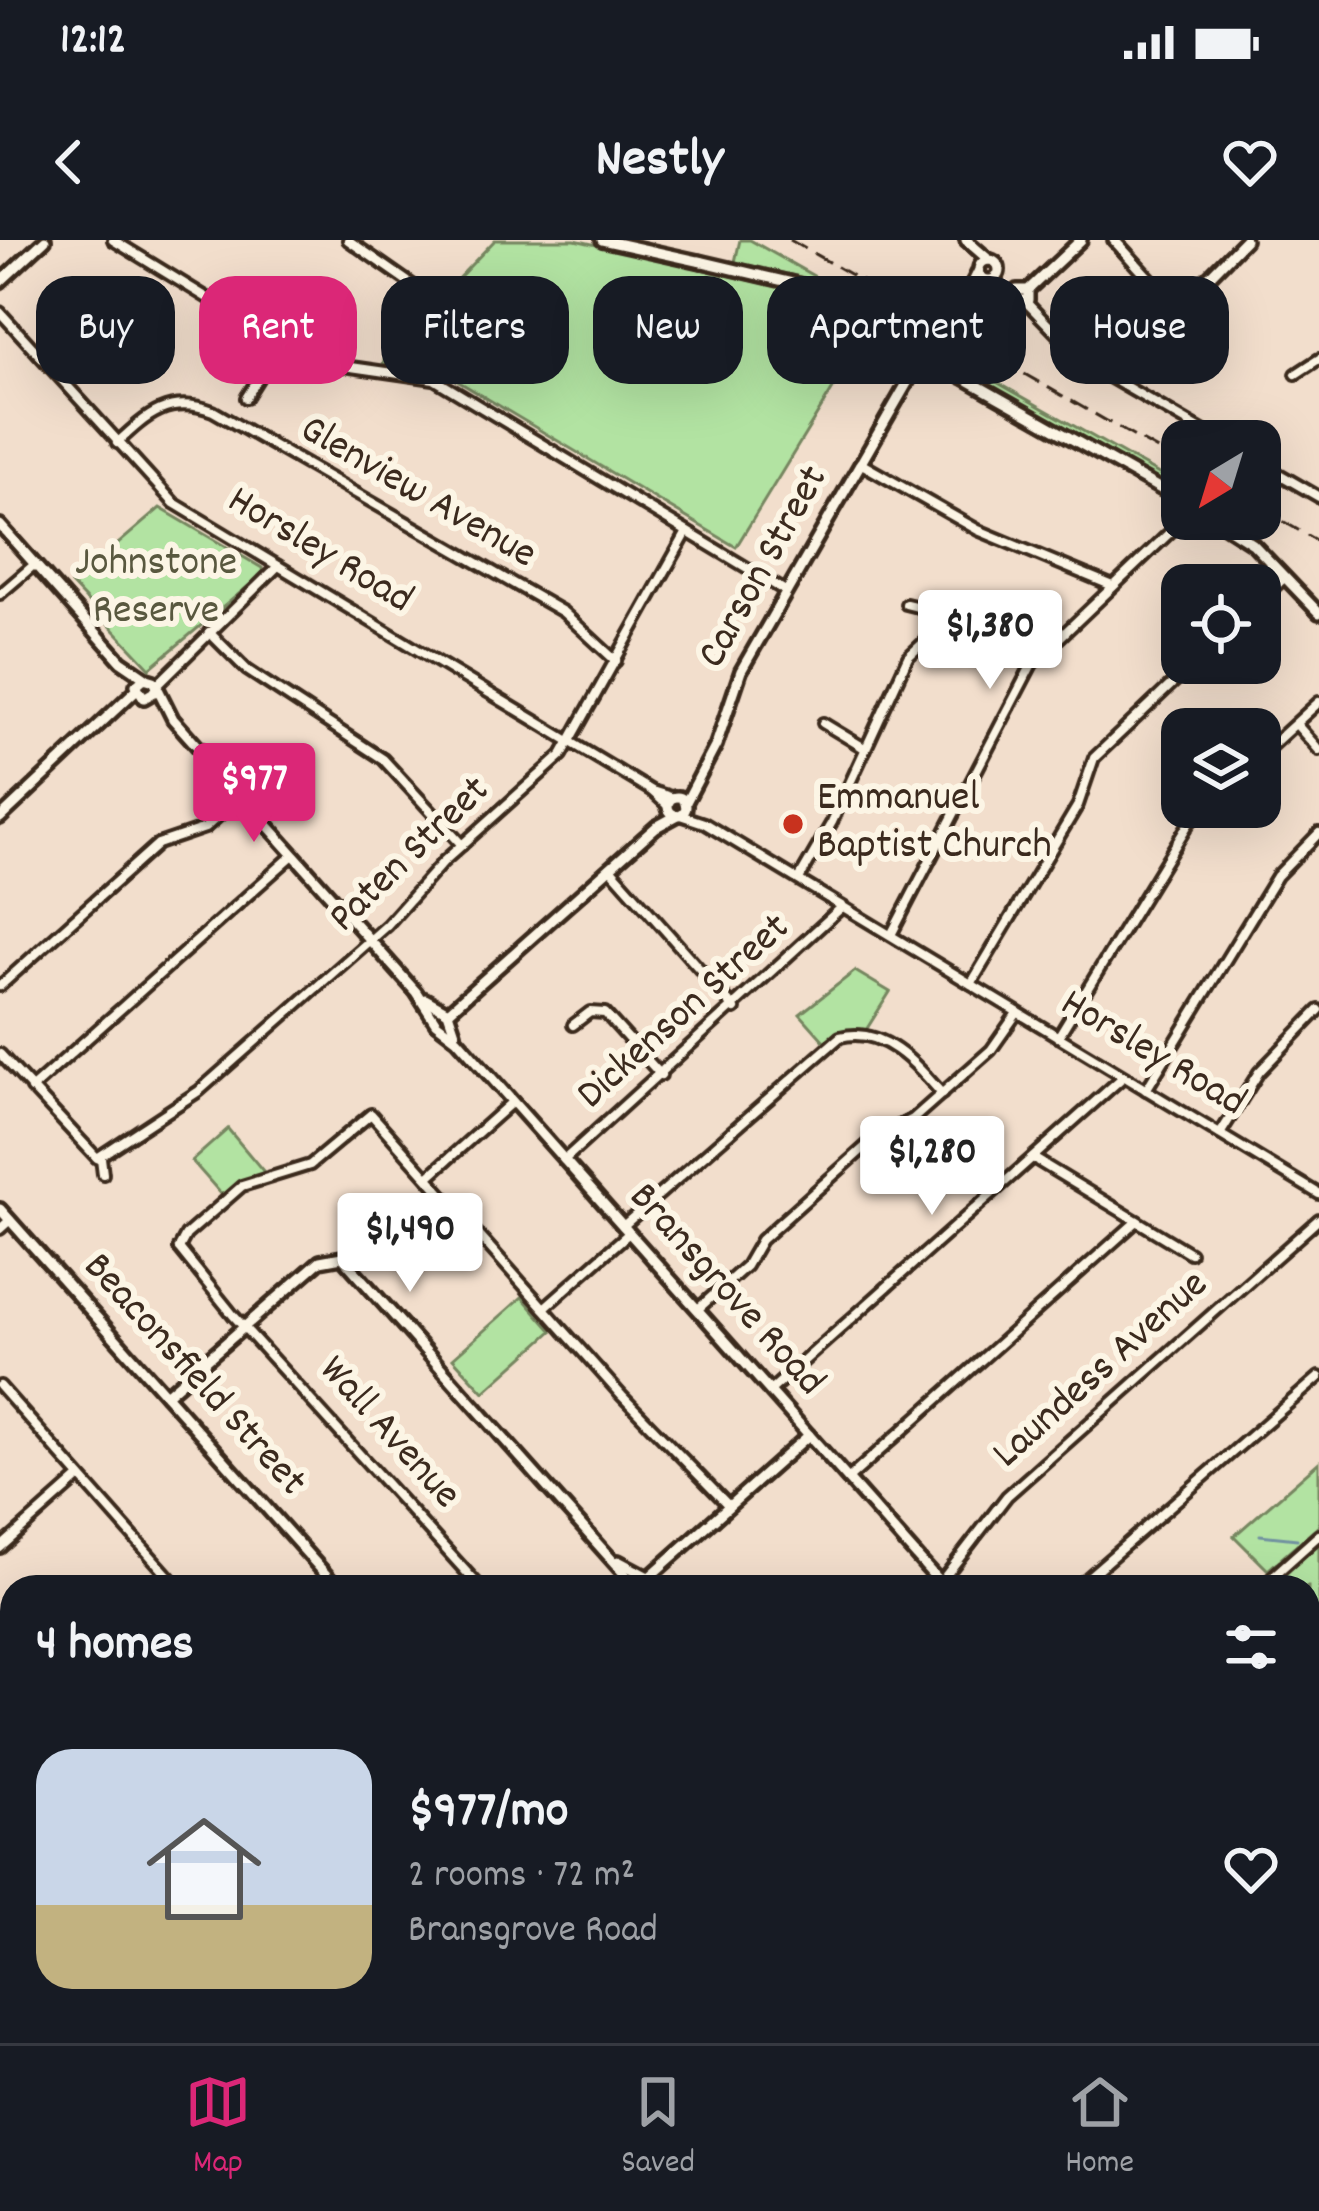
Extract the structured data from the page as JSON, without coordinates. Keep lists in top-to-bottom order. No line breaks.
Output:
{"streets":{"street":["Glenview Avenue","Horsley Road","Carson Street","Paten Street","Dickenson Street","Bransgrove Road","Laundess Avenue","Beaconsfield Street","Wall Avenue"]},"crossings":[["Glenview Avenue","Horsley Road"],["Glenview Avenue","Paten Street"],["Horsley Road","Carson Street"],["Horsley Road","Paten Street"],["Horsley Road","Dickenson Street"],["Carson Street","Bransgrove Road"],["Paten Street","Bransgrove Road"],["Dickenson Street","Bransgrove Road"]],"parks":["Johnstone Reserve"],"places":["Emmanuel Baptist Church"],"north":"bottom left","page":{"status":"12:12","header":"Nestly","chip":["Buy","Rent","Filters","New","Apartment","House"],"price":["$1,380","$977","$1,280","$1,490"],"heading":"4 homes","list":[{"name":"$977/mo","note":"2 rooms · 72 m² · Bransgrove Road"}],"tabs":["Map","Saved","Home"]}}
